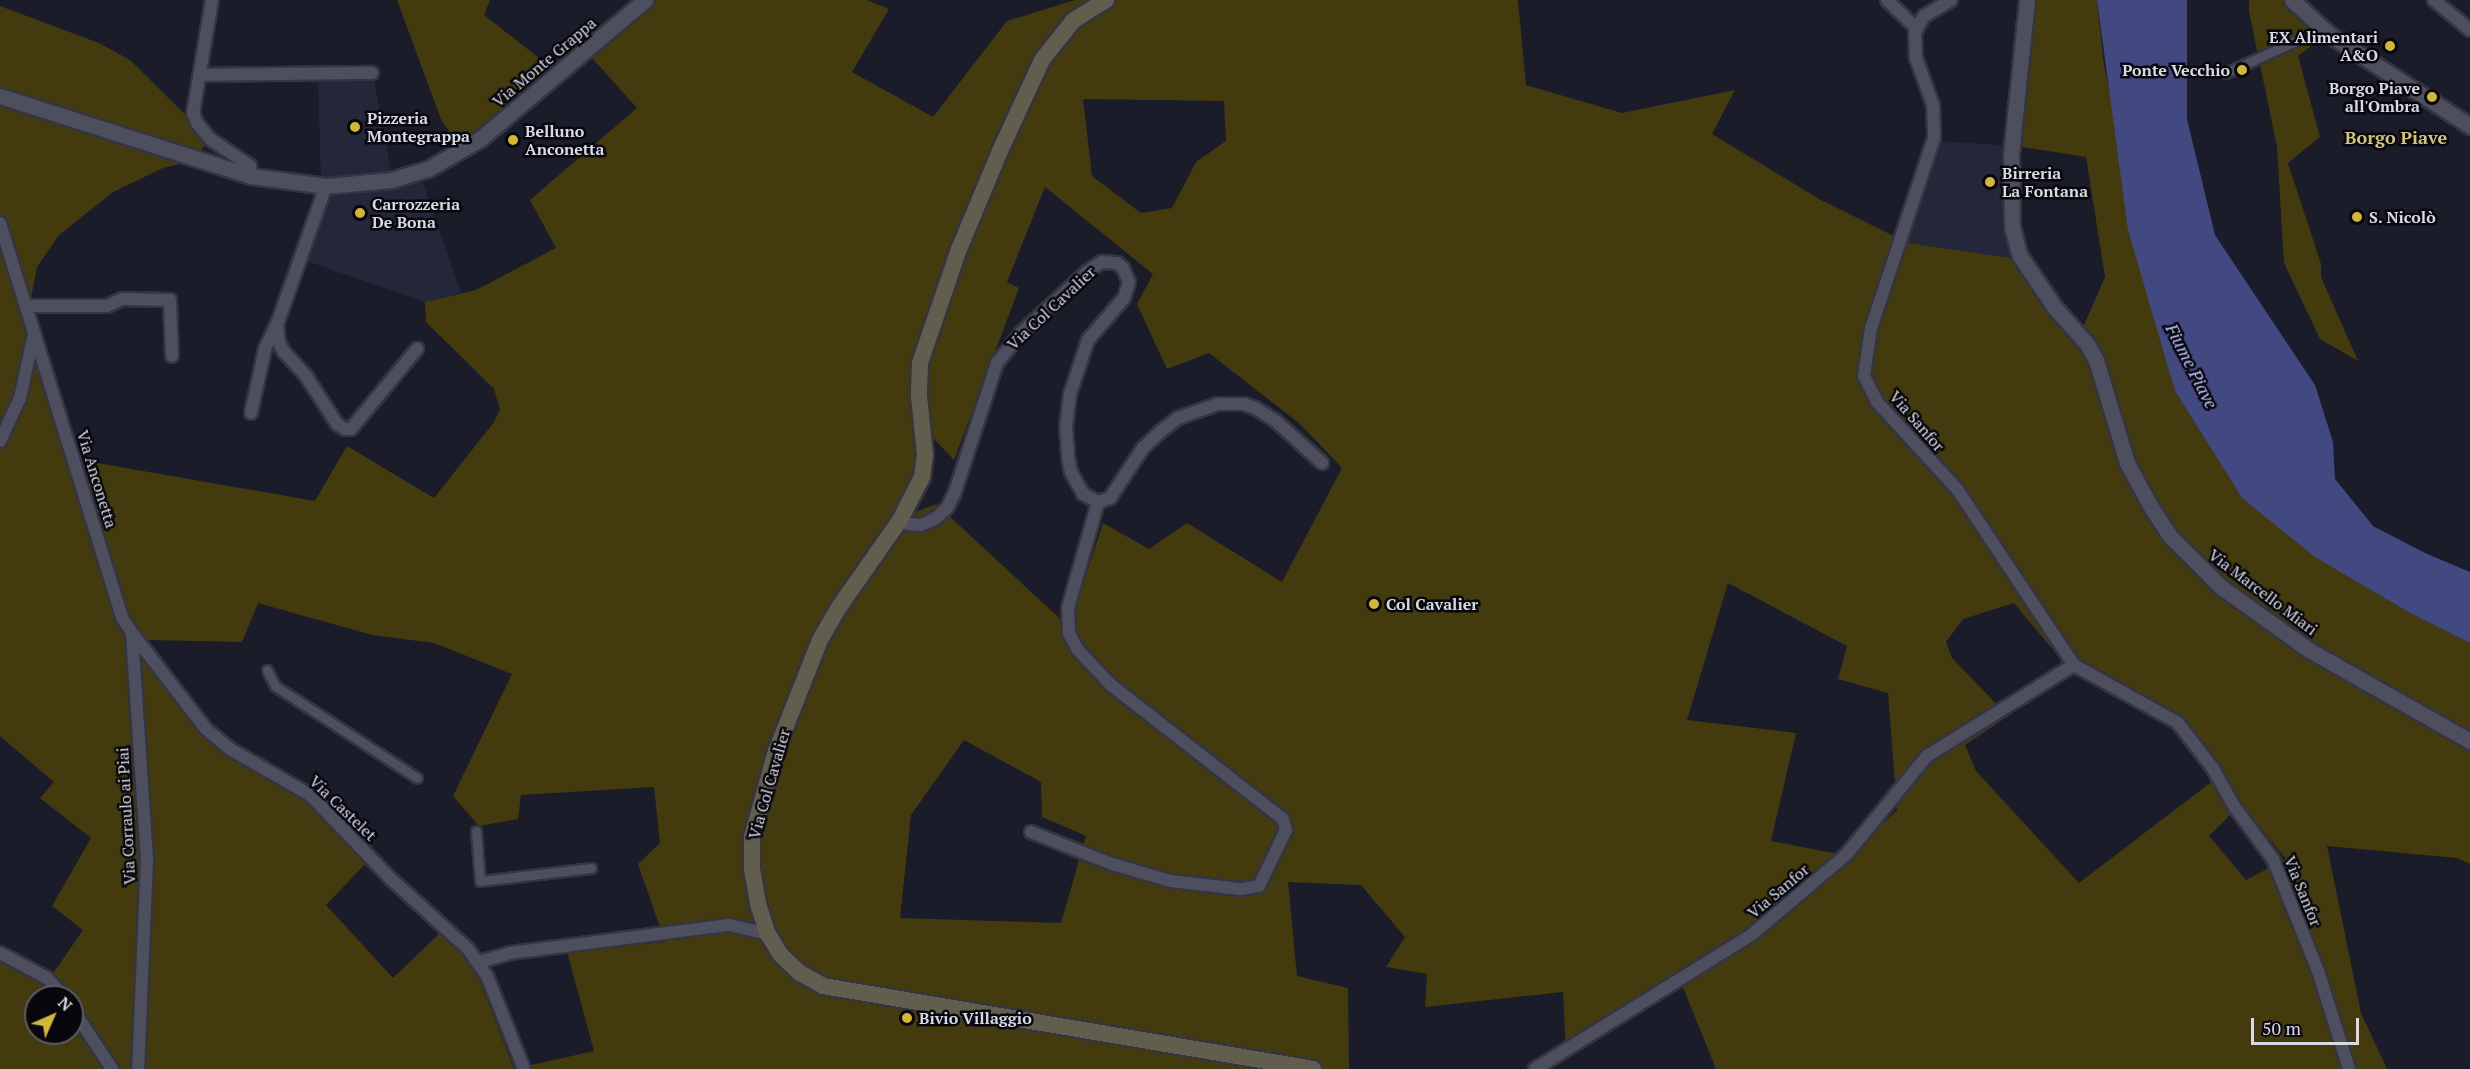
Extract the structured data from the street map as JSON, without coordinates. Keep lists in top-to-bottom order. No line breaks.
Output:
{"streets":{"main road":["Via Col Cavalier"],"street":["Via Monte Grappa","Via Sanfor","Via Anconetta","Via Marcello Miari","Via Castelet","Via Corraulo ai Piai"]},"crossings":[["Via Anconetta","Via Castelet"],["Via Anconetta","Via Corraulo ai Piai"],["Via Castelet","Via Corraulo ai Piai"]],"districts":["Borgo Piave"],"water":["Fiume Piave"],"places":["EX Alimentari A&O","Ponte Vecchio","Borgo Piave all'Ombra","Pizzeria Montegrappa","Belluno Anconetta","Birreria La Fontana","Carrozzeria De Bona","S. Nicolò","Col Cavalier","Bivio Villaggio"],"scale_bar":"50 m","north":"top right"}
